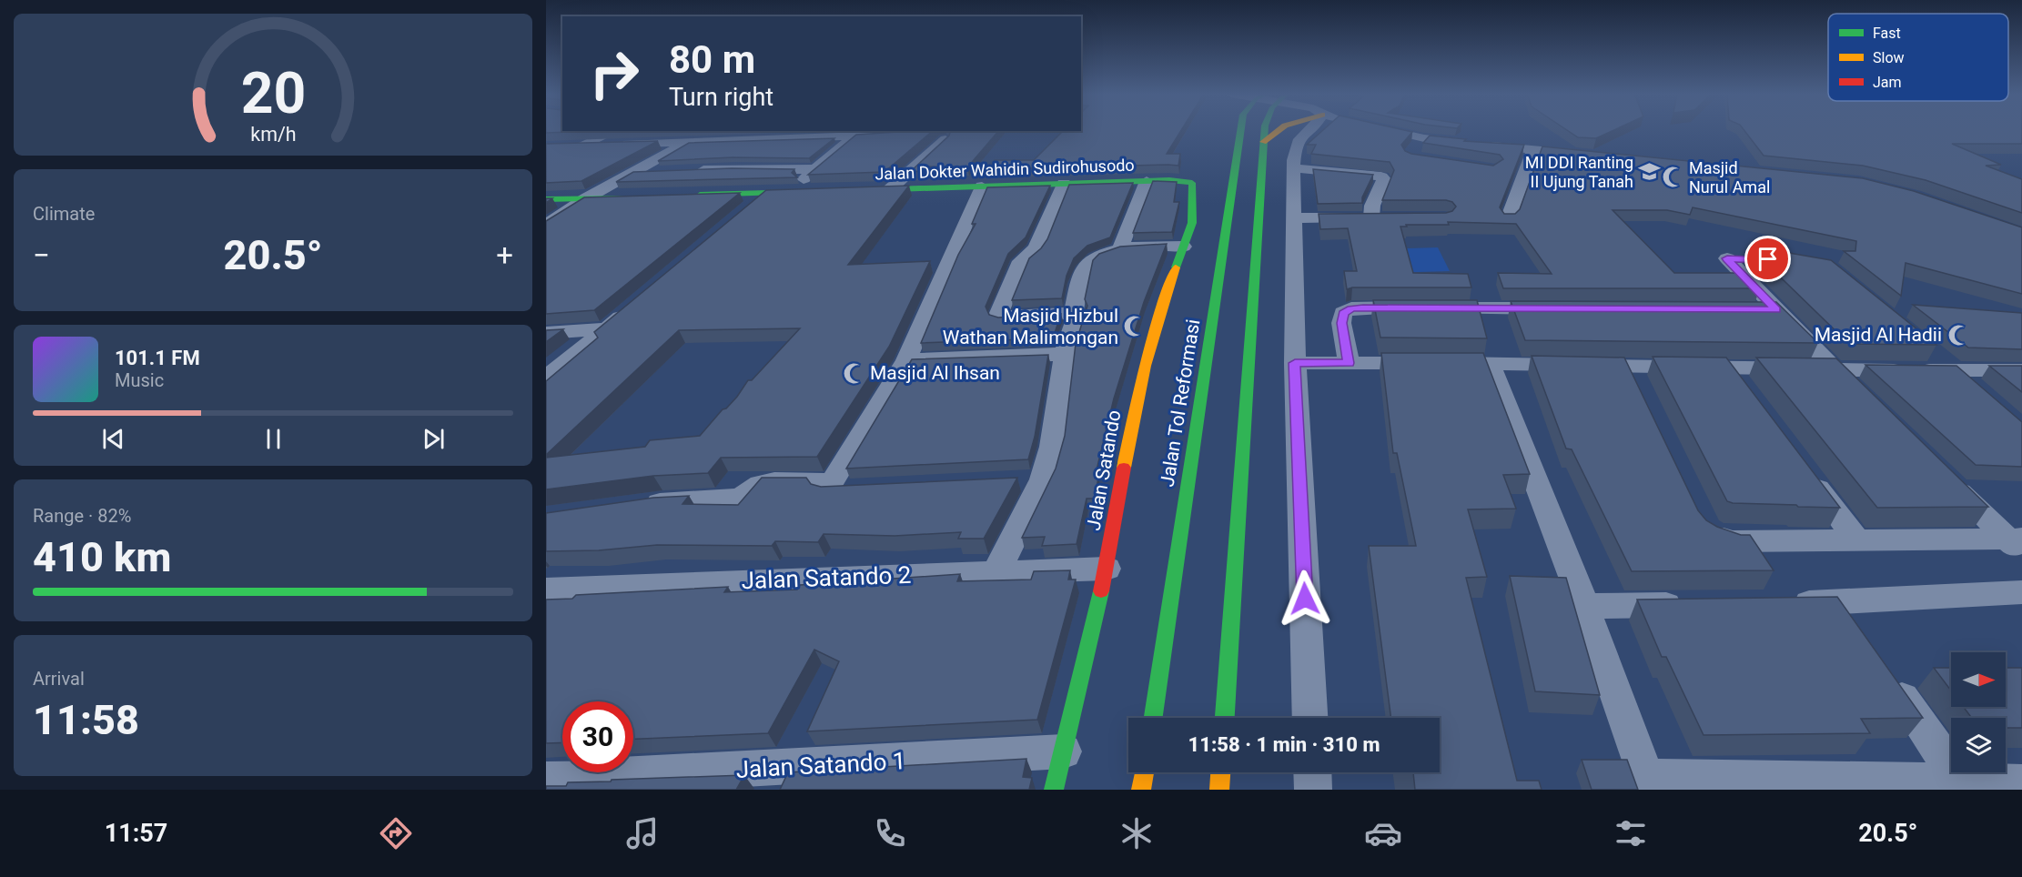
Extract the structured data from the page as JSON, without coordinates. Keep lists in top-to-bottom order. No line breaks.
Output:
{"streets":{"main road":["Jalan Dokter Wahidin Sudirohusodo","Jalan Tol Reformasi","Jalan Satando"],"street":["Jalan Satando 2","Jalan Satando 1"]},"crossings":[["Jalan Dokter Wahidin Sudirohusodo","Jalan Satando"],["Jalan Satando","Jalan Satando 2"],["Jalan Satando","Jalan Satando 1"]],"places":{"school or university":["MI DDI Ranting II Ujung Tanah"],"mosque":["Masjid Nurul Amal","Masjid Hizbul Wathan Malimongan","Masjid Al Hadii","Masjid Al Ihsan"]},"legend":["Fast","Slow","Jam"],"north":"right","page":{"turn":["80 m","Turn right"],"tile":["Climate",["Range · 82%","410 km"],["Arrival","11:58"]],"heat":["−","20.5°","+"],"song":["101.1 FM","Music"],"limit":"30","trip":"11:58 · 1 min · 310 m","tabs":["11:57","20.5°"],"gauge":["20","km/h"]}}
